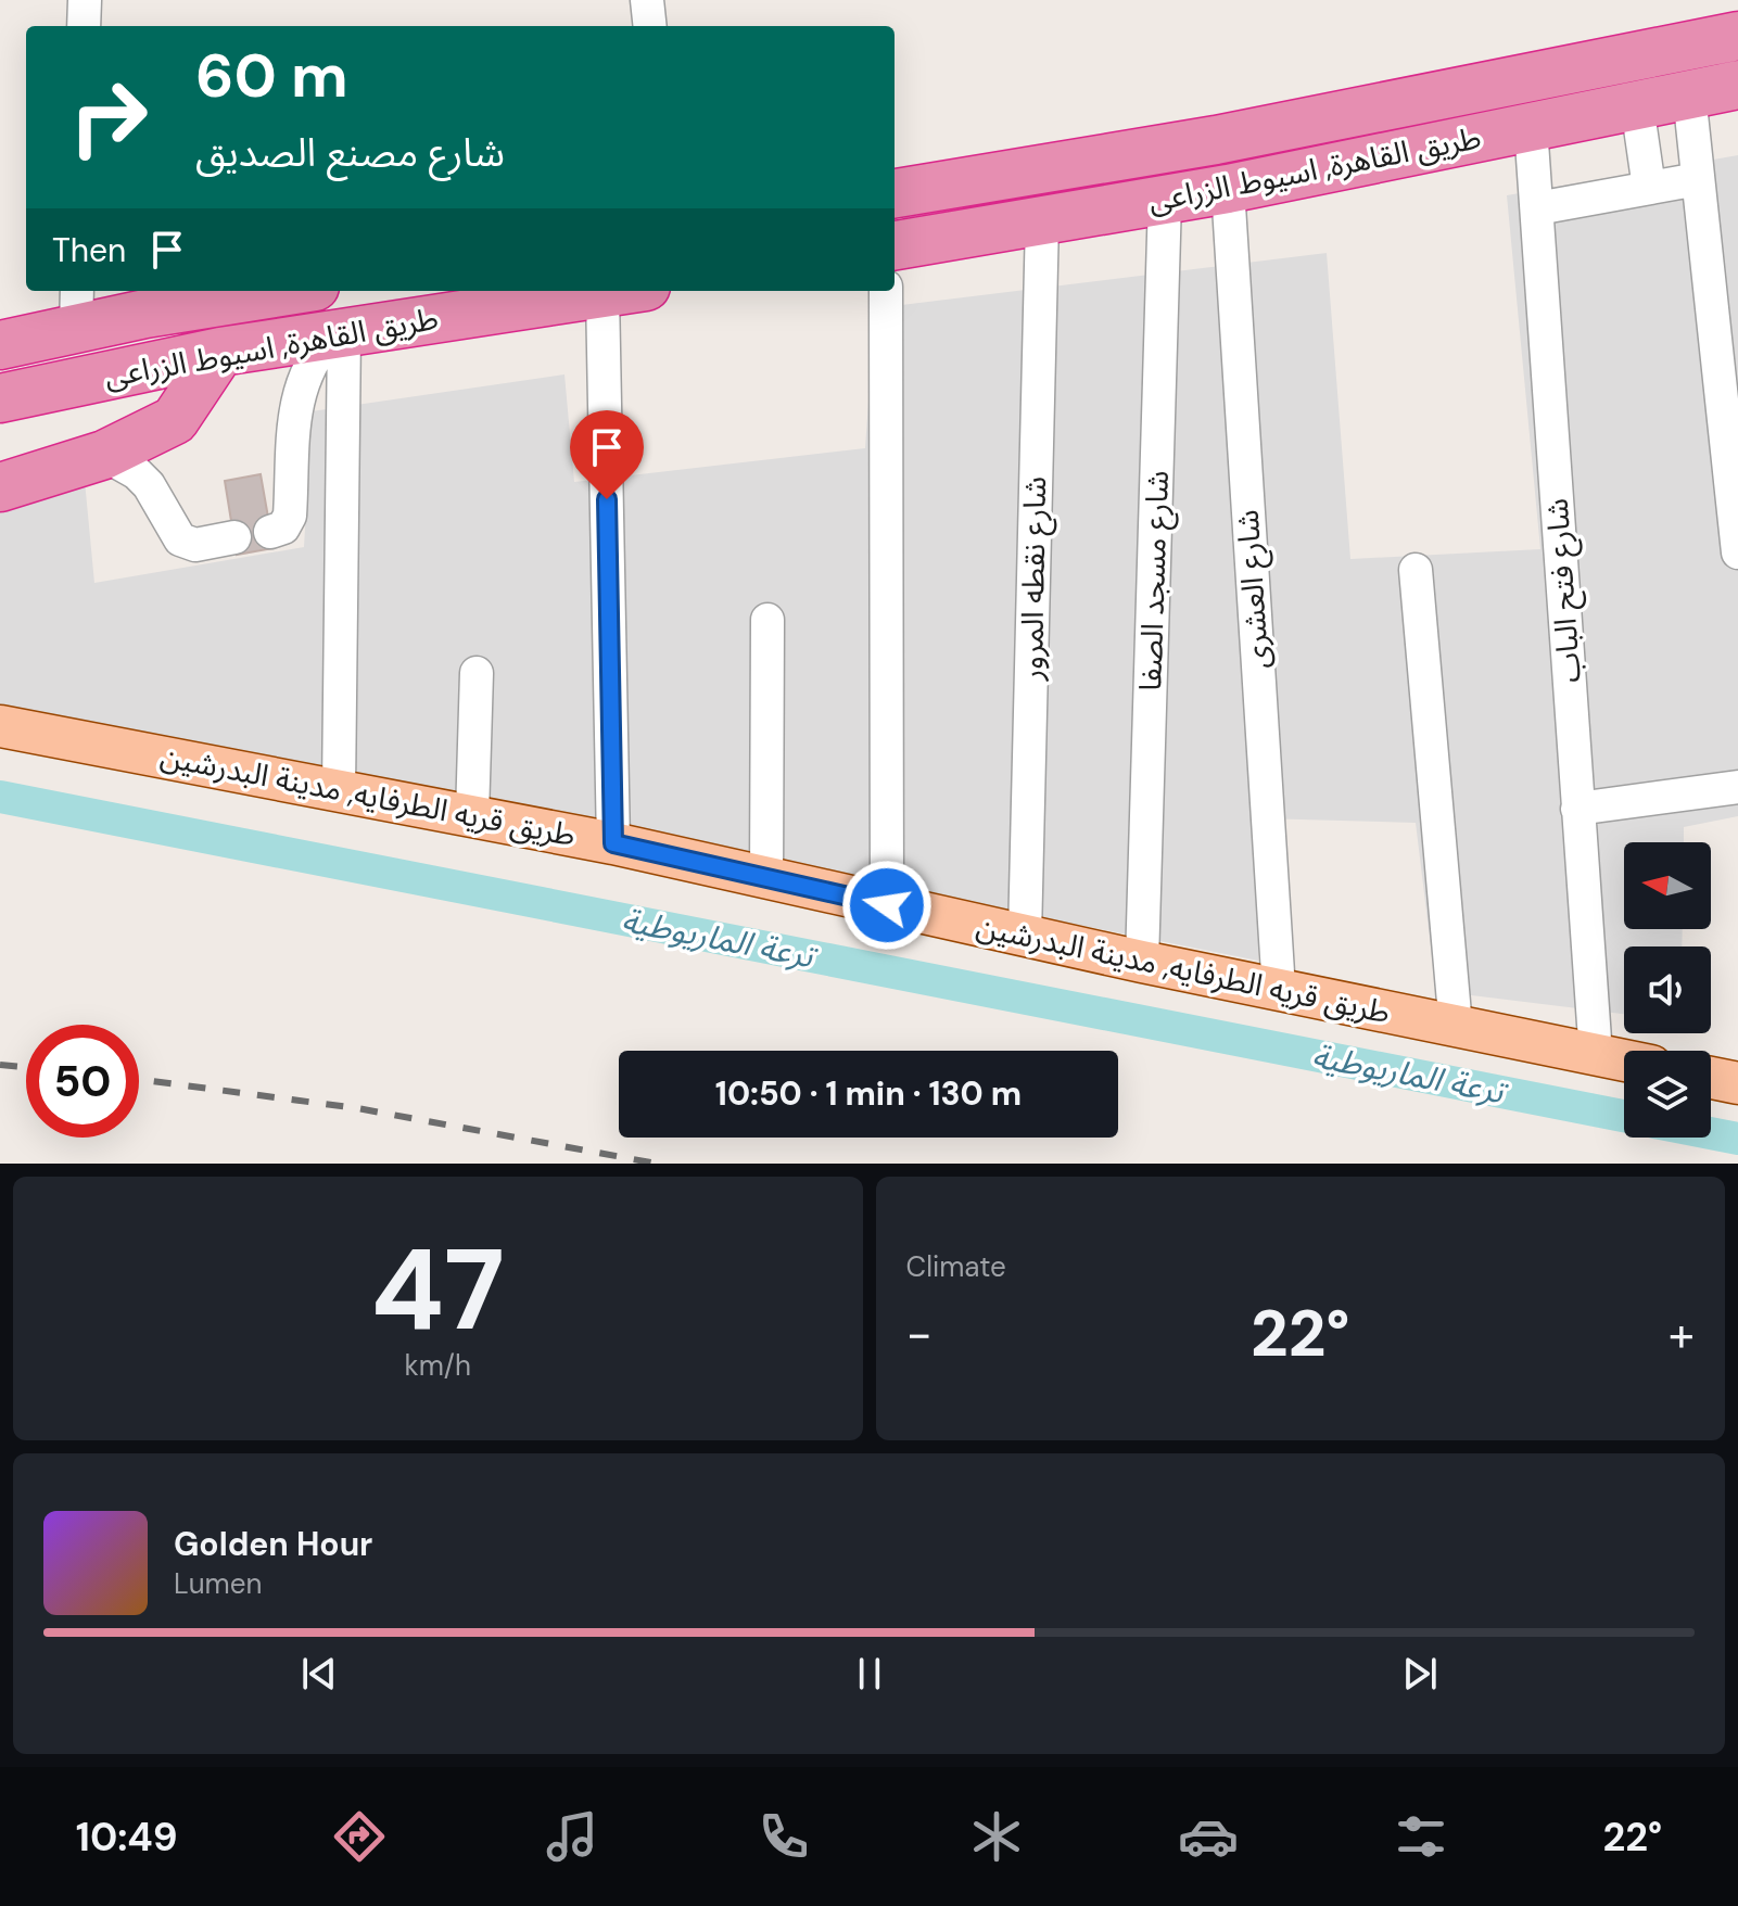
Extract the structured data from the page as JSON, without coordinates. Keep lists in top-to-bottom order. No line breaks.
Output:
{"streets":{"highway":["طريق القاهرة, اسيوط الزراعى"],"main road":["طريق قريه الطرفايه, مدينة البدرشين"],"street":["شارع نقطه المرور","شارع مسجد الصفا","شارع العشرى","شارع فتح الباب"]},"crossings":[["طريق القاهرة, اسيوط الزراعى","شارع نقطه المرور"],["طريق القاهرة, اسيوط الزراعى","شارع مسجد الصفا"],["طريق القاهرة, اسيوط الزراعى","شارع العشرى"],["طريق القاهرة, اسيوط الزراعى","شارع فتح الباب"],["شارع نقطه المرور","طريق قريه الطرفايه, مدينة البدرشين"],["شارع مسجد الصفا","طريق قريه الطرفايه, مدينة البدرشين"],["شارع العشرى","طريق قريه الطرفايه, مدينة البدرشين"],["شارع فتح الباب","طريق قريه الطرفايه, مدينة البدرشين"]],"water":["ترعة الماريوطية"],"north":"left","page":{"turn":["60 m","شارع مصنع الصديق"],"then":"Then","limit":"50","trip":"10:50 · 1 min · 130 m","tile":[["47","km/h"],"Climate"],"heat":["−","22°","+"],"song":["Golden Hour","Lumen"],"tabs":["10:49","22°"]}}
